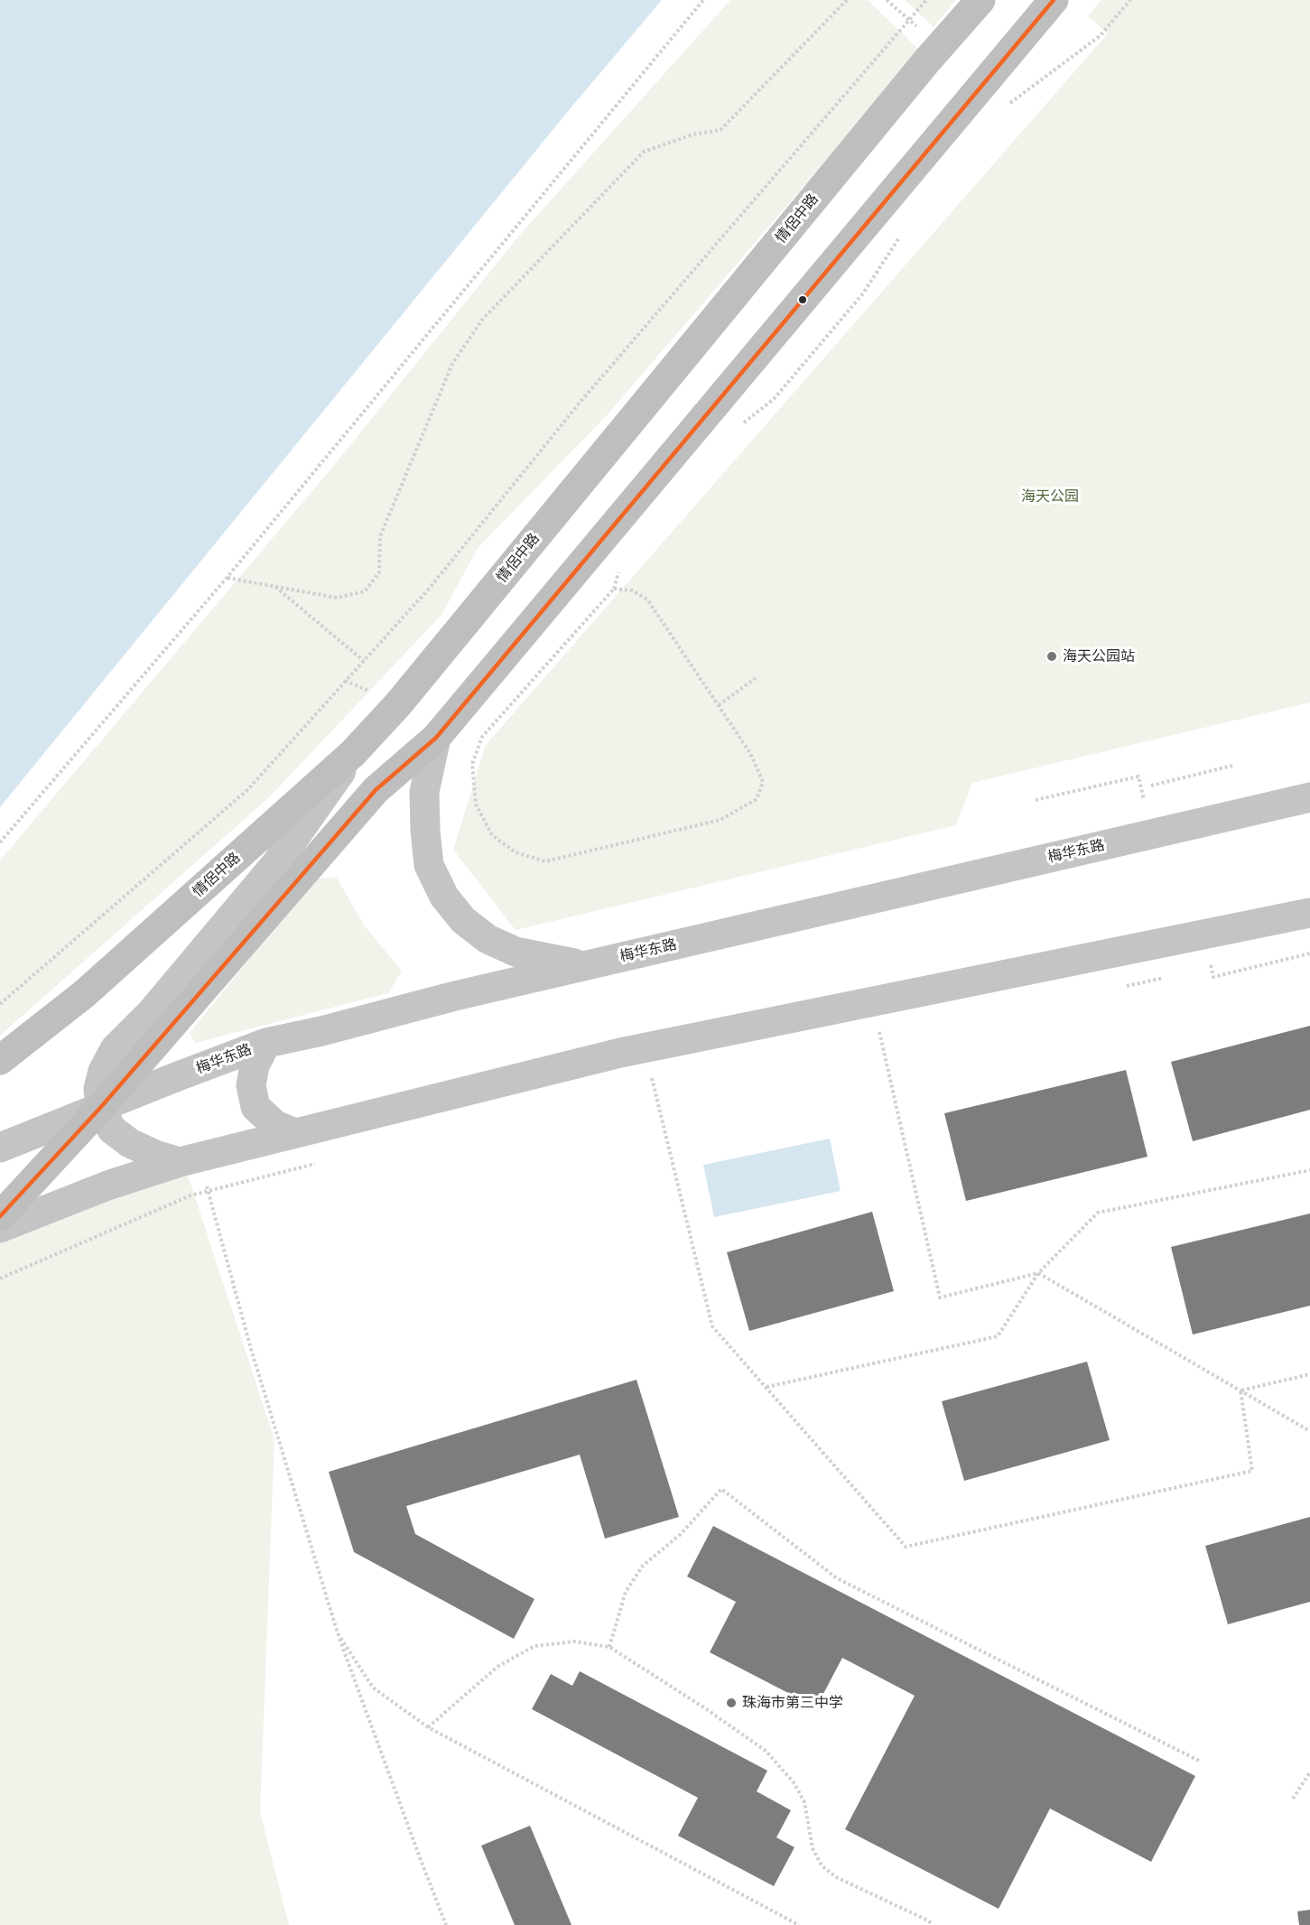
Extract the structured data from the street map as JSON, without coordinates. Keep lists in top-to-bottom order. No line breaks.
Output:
{"streets":{"highway":["情侶中路"],"main road":["梅华东路"]},"parks":["海天公园"],"places":["海天公园站","珠海市第三中学"]}
